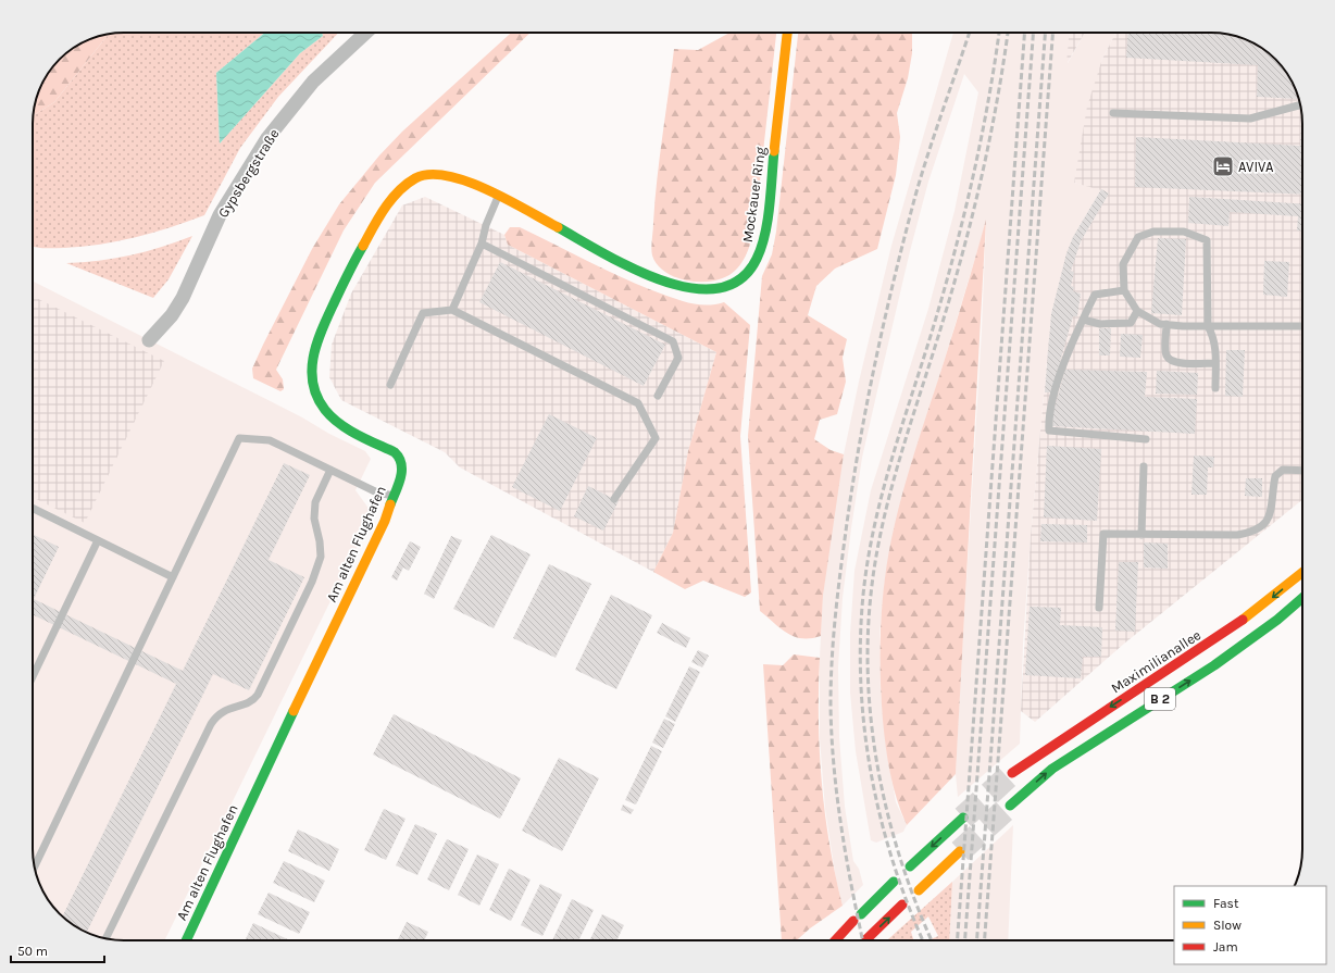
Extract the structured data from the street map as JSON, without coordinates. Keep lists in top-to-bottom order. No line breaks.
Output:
{"streets":{"main road":["Mockauer Ring","Am alten Flughafen","Maximilianallee","B 2"],"street":["Gypsbergstraße"]},"crossings":[["Mockauer Ring","Am alten Flughafen"]],"places":{"hotel":["AVIVA"]},"legend":["Fast","Slow","Jam"],"scale_bar":"50 m"}
